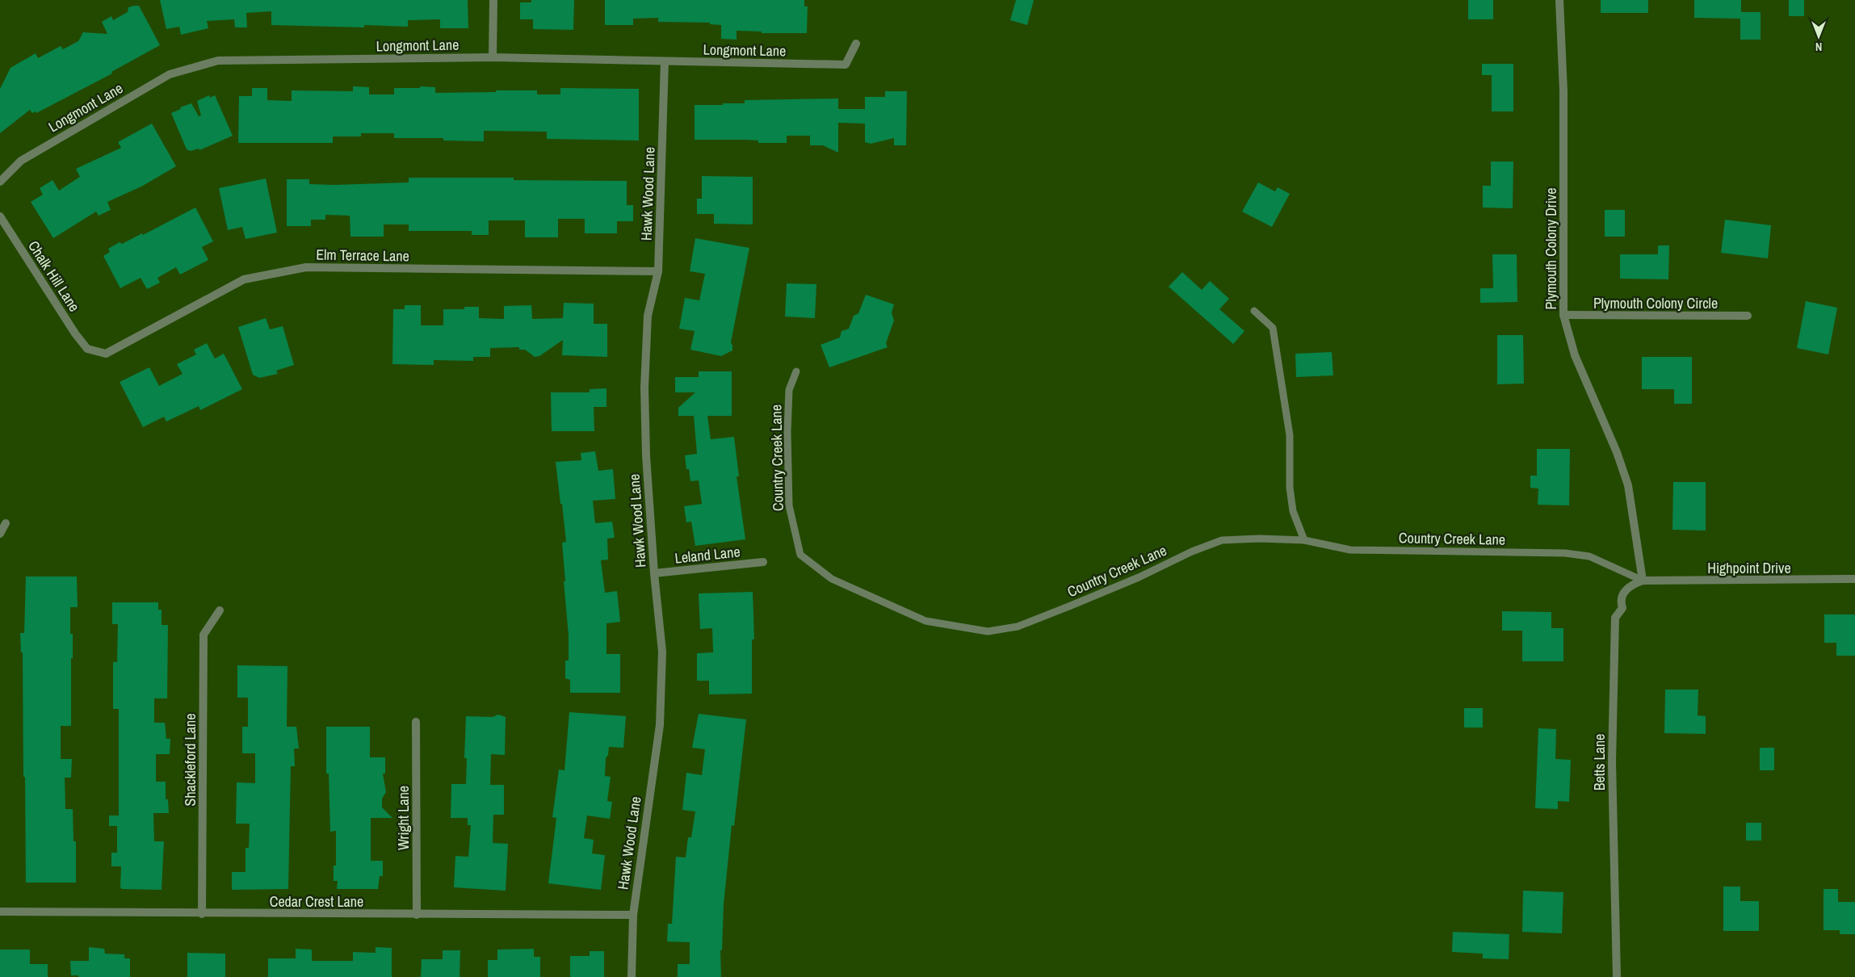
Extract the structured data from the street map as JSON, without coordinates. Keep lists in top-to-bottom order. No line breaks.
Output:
{"streets":{"street":["Longmont Lane","Hawk Wood Lane","Plymouth Colony Drive","Elm Terrace Lane","Chalk Hill Lane","Plymouth Colony Circle","Leland Lane","Highpoint Drive","Shackleford Lane","Betts Lane","Wright Lane","Cedar Crest Lane"],"lane":["Country Creek Lane"]},"crossings":[["Longmont Lane","Hawk Wood Lane"],["Hawk Wood Lane","Elm Terrace Lane"],["Hawk Wood Lane","Leland Lane"],["Hawk Wood Lane","Cedar Crest Lane"],["Plymouth Colony Drive","Plymouth Colony Circle"],["Plymouth Colony Drive","Country Creek Lane"],["Plymouth Colony Drive","Highpoint Drive"],["Plymouth Colony Drive","Betts Lane"],["Elm Terrace Lane","Chalk Hill Lane"],["Country Creek Lane","Highpoint Drive"],["Country Creek Lane","Betts Lane"],["Highpoint Drive","Betts Lane"],["Shackleford Lane","Cedar Crest Lane"],["Wright Lane","Cedar Crest Lane"]],"north":"bottom"}
